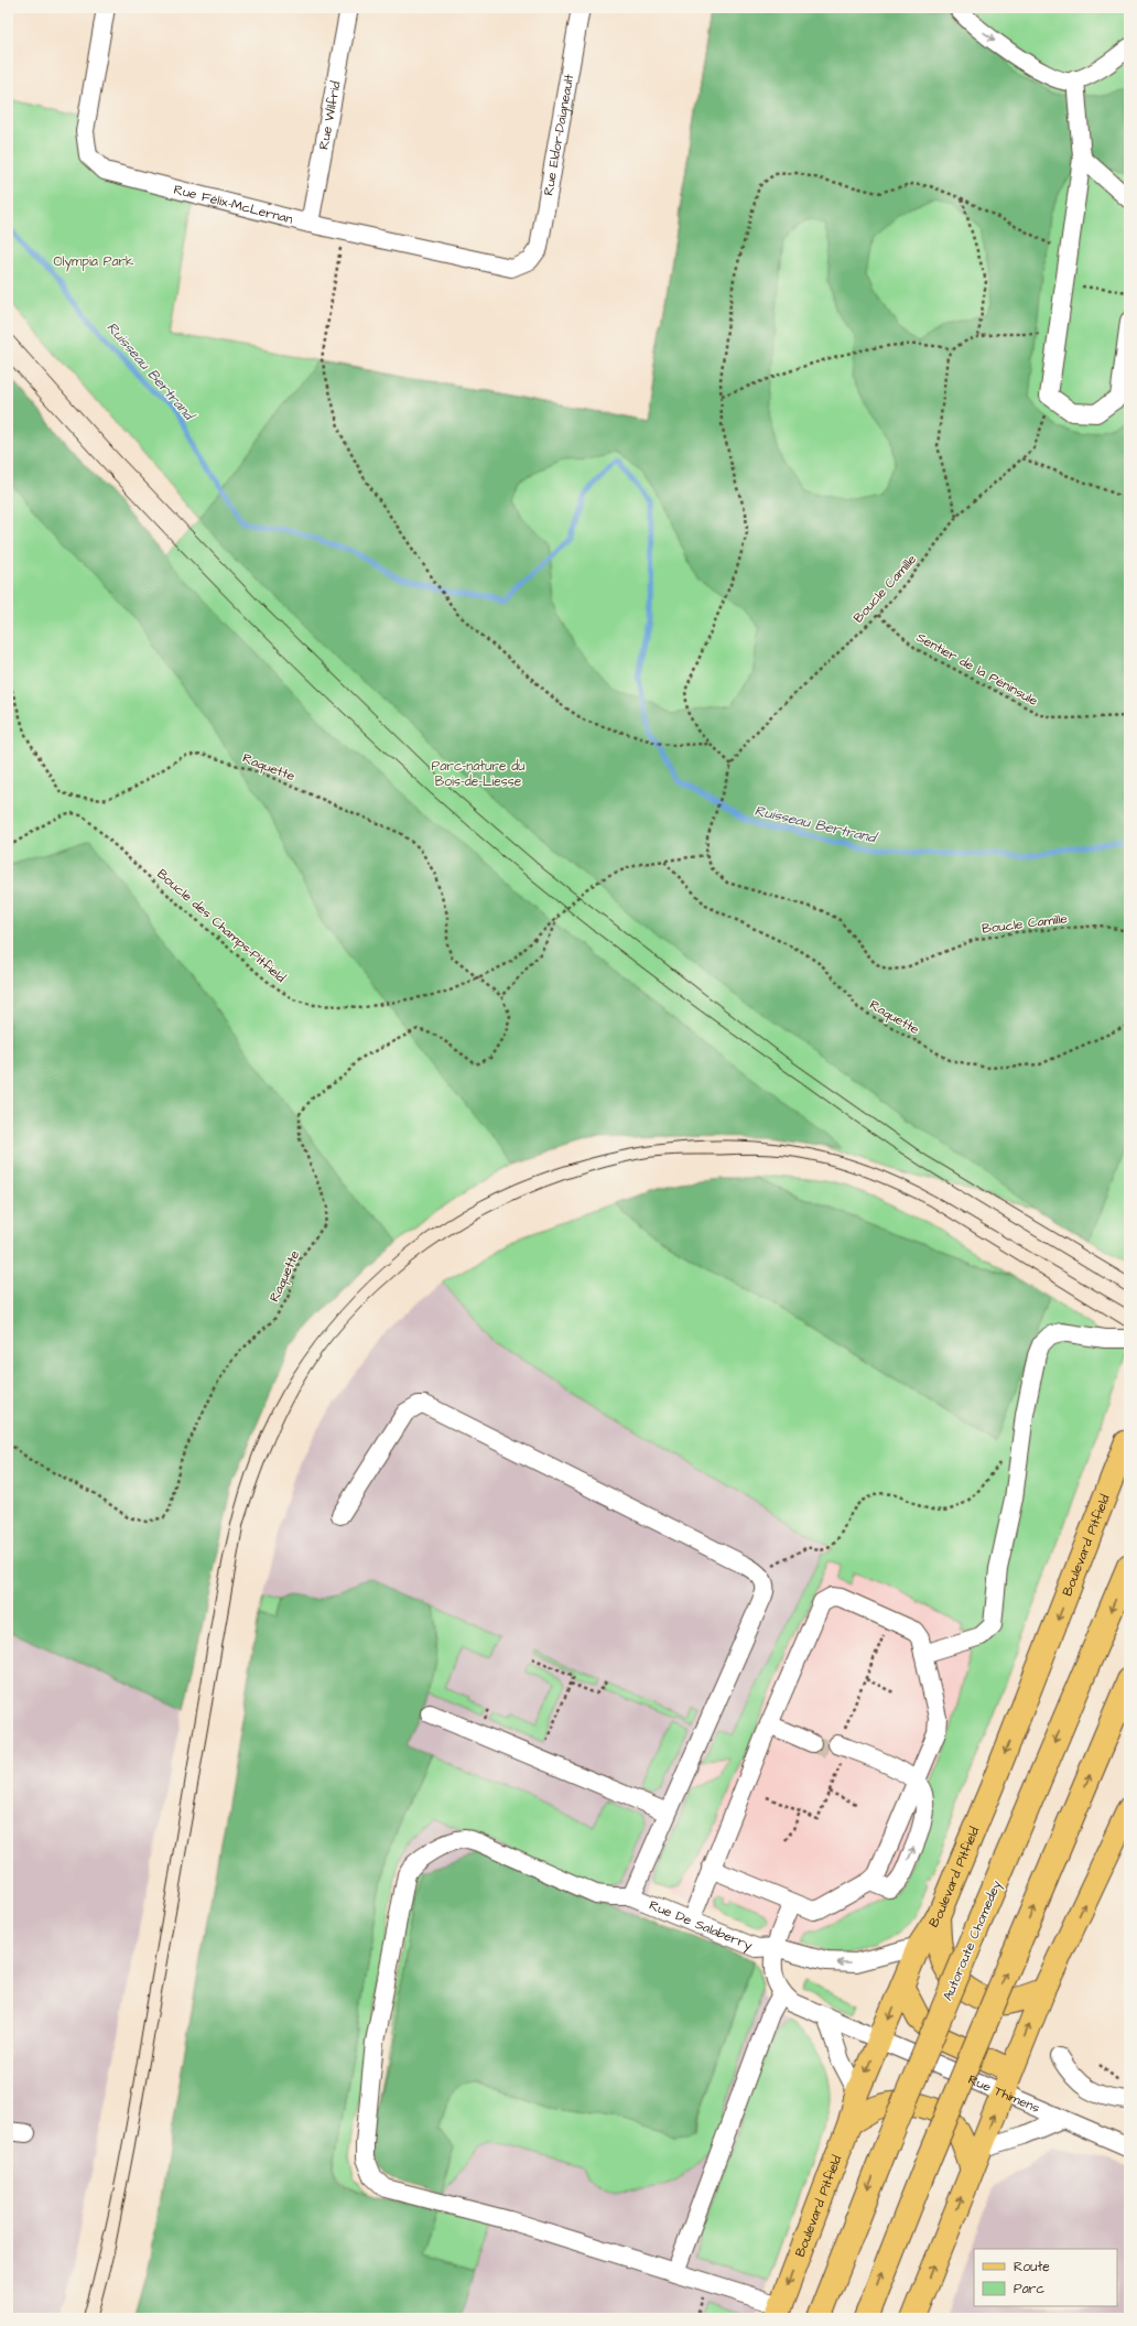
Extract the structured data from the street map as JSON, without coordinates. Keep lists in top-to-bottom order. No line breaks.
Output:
{"streets":{"highway":["Autoroute Chomedey"],"main road":["Boulevard Pitfield"],"street":["Rue Wilfrid","Rue Eldor-Daigneault","Rue Félix-McLernan","Rue De Salaberry","Rue Thimens"],"path":["Boucle Camille","Sentier de la Péninsule","Raquette","Boucle des Champs-Pitfield"]},"crossings":[["Rue Wilfrid","Rue Félix-McLernan"],["Rue Eldor-Daigneault","Rue Félix-McLernan"],["Boucle Camille","Sentier de la Péninsule"],["Raquette","Boucle des Champs-Pitfield"],["Boulevard Pitfield","Rue De Salaberry"],["Boulevard Pitfield","Rue Thimens"]],"water":["Ruisseau Bertrand"],"parks":["Olympia Park","Parc-nature du Bois-de-Liesse"],"legend":["Route","Parc"]}
